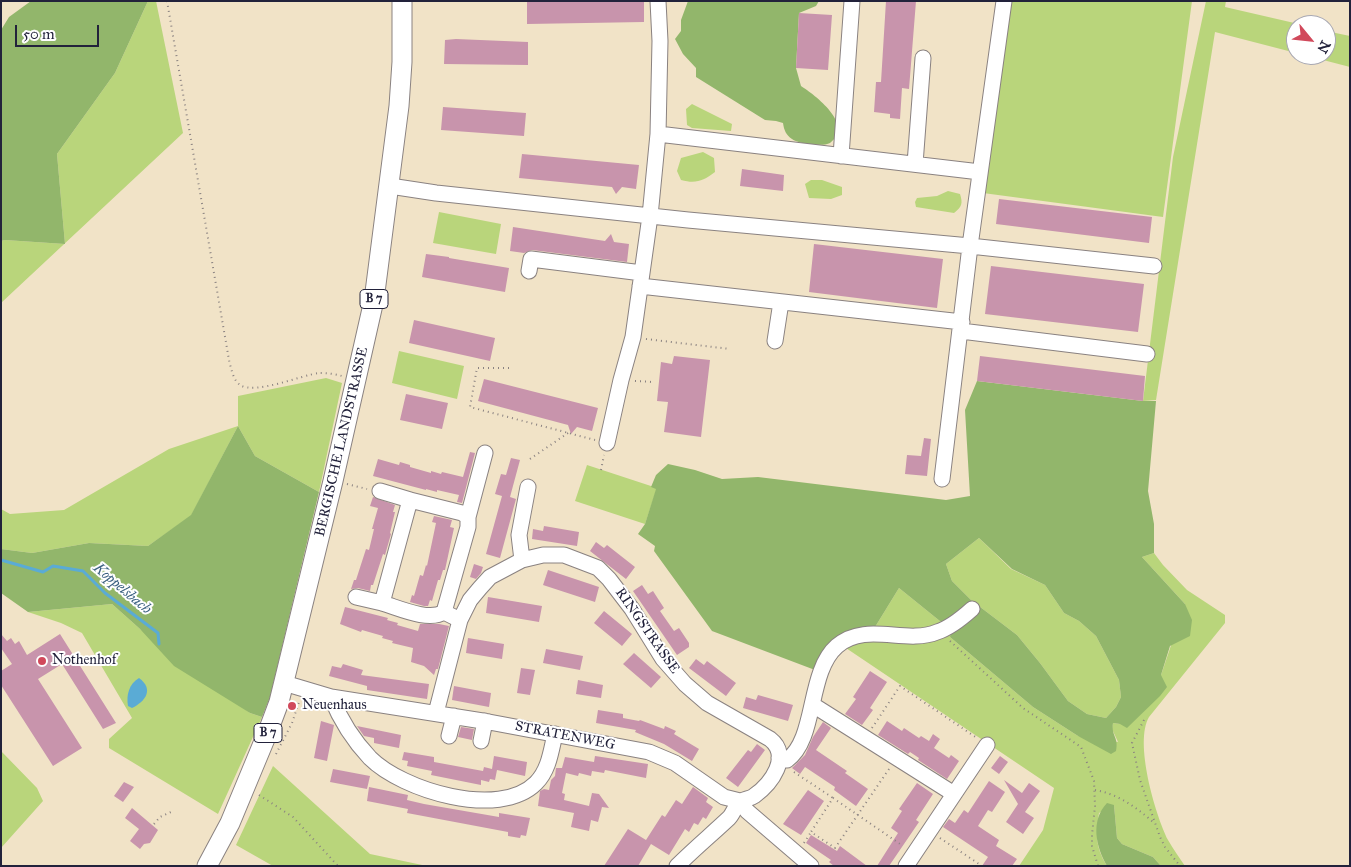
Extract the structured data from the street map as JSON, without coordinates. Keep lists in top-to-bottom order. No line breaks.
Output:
{"streets":{"main road":["B 7","BERGISCHE LANDSTRASSE"],"street":["RINGSTRASSE","STRATENWEG"]},"crossings":[["BERGISCHE LANDSTRASSE","STRATENWEG"],["RINGSTRASSE","STRATENWEG"]],"water":["Koppelsbach"],"places":["Nothenhof","Neuenhaus"],"scale_bar":"50 m","north":"bottom right"}
